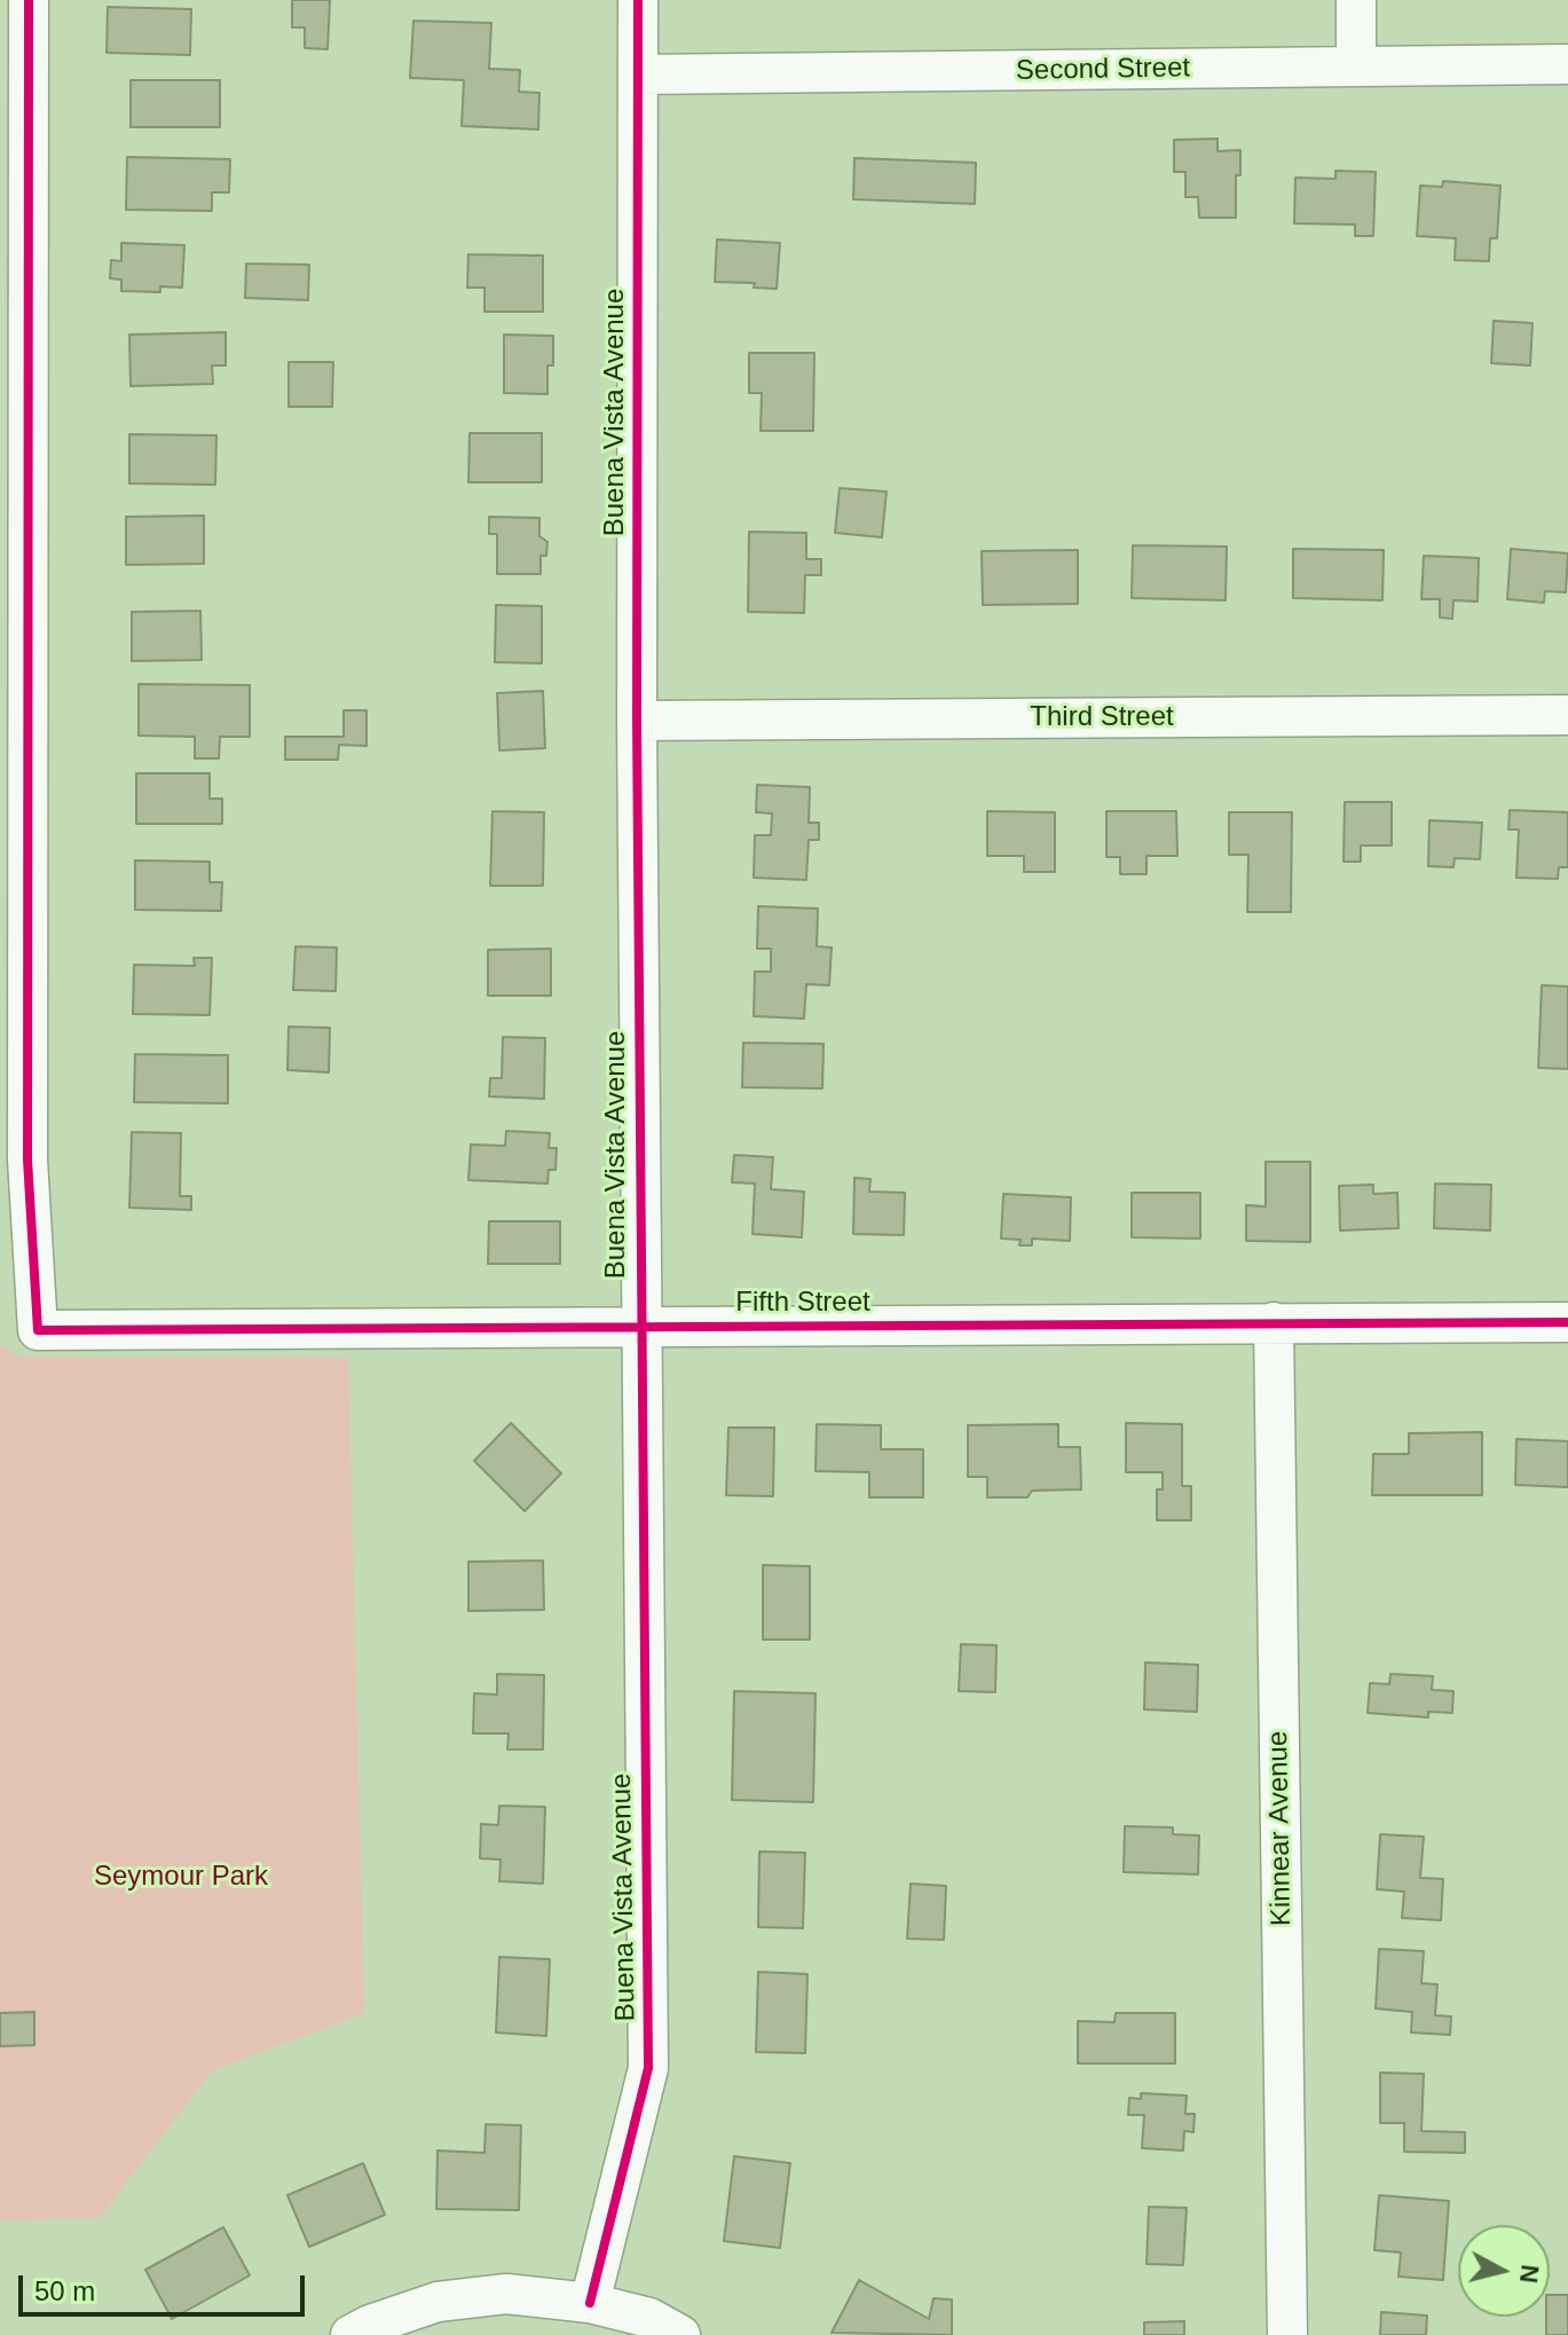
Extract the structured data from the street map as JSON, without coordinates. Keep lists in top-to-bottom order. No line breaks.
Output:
{"streets":{"street":["Second Street","Buena Vista Avenue","Third Street","Fifth Street","Kinnear Avenue"]},"crossings":[["Second Street","Buena Vista Avenue"],["Buena Vista Avenue","Third Street"],["Buena Vista Avenue","Fifth Street"],["Fifth Street","Kinnear Avenue"]],"parks":["Seymour Park"],"scale_bar":"50 m","north":"right"}
